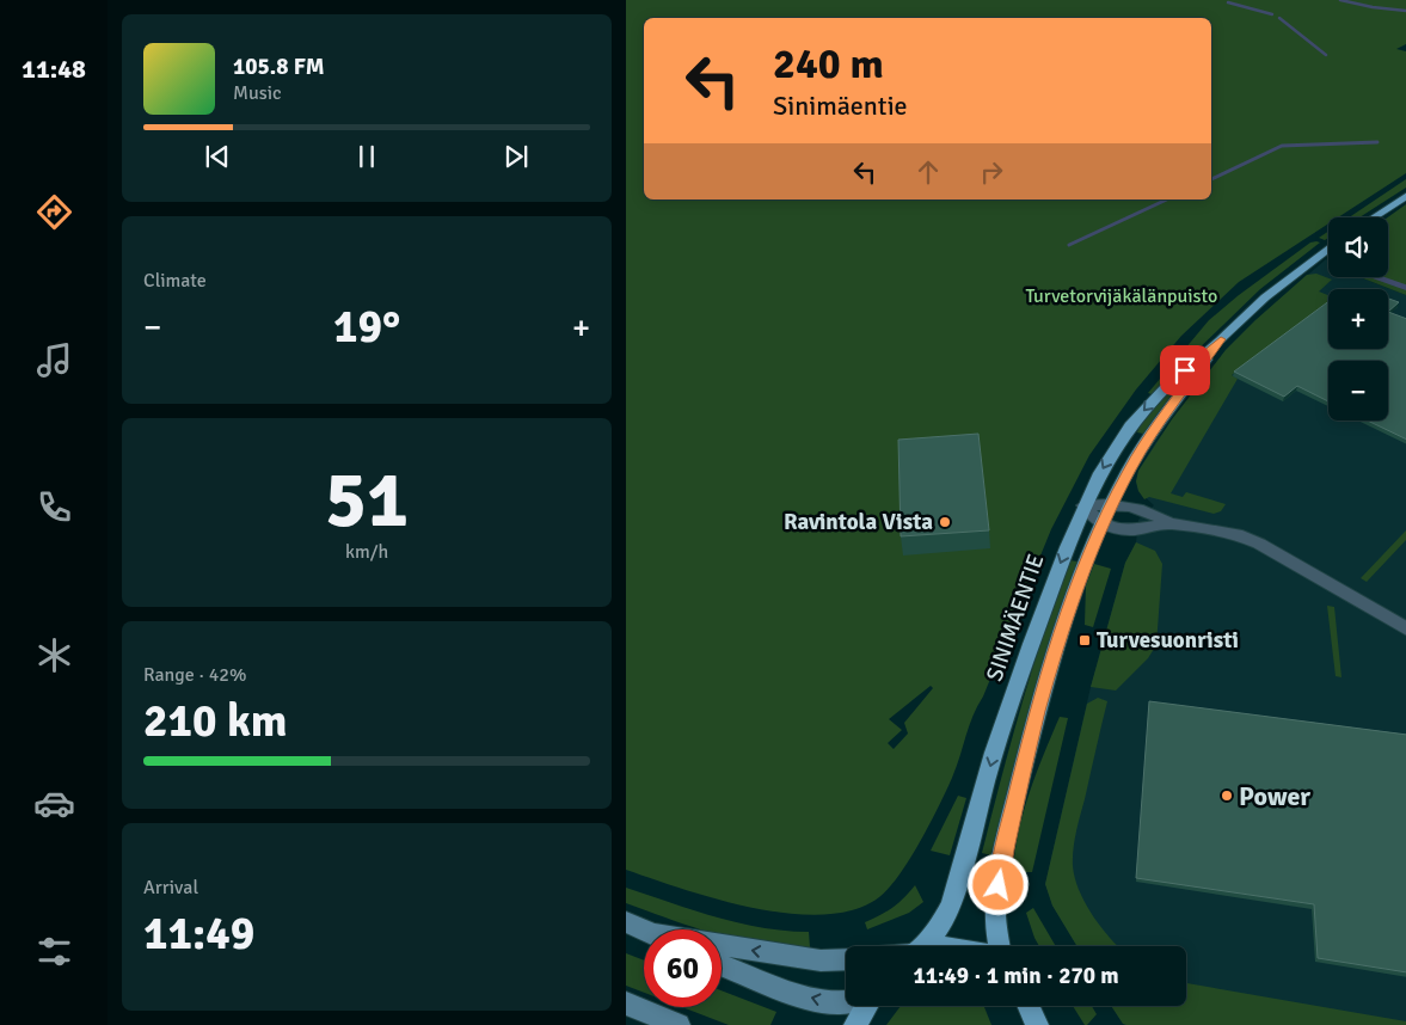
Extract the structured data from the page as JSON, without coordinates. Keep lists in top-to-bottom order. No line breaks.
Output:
{"streets":{"main road":["SINIMÄENTIE"]},"parks":["Turvetorvijäkälänpuisto"],"places":{"other":["Ravintola Vista","Power"],"transit":["Turvesuonristi"]},"page":{"tabs":"11:48","turn":["240 m","Sinimäentie"],"song":["105.8 FM","Music"],"tile":["Climate",["51","km/h"],["Range · 42%","210 km"],["Arrival","11:49"]],"map_buttons":["+","−"],"heat":["−","19°","+"],"limit":"60","trip":"11:49 · 1 min · 270 m"}}
